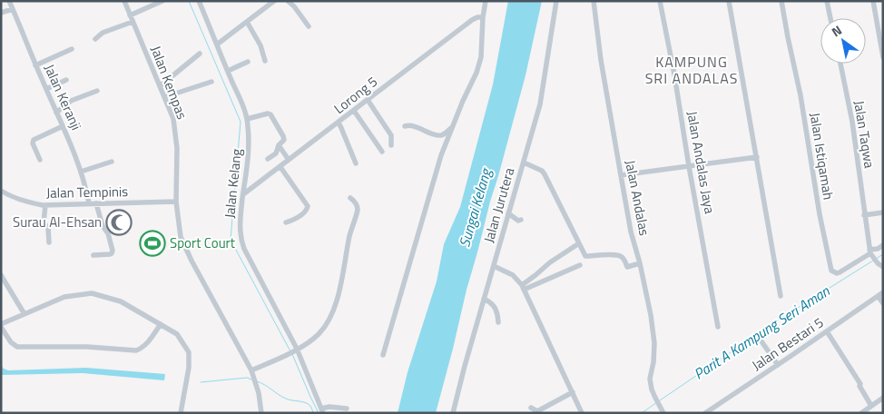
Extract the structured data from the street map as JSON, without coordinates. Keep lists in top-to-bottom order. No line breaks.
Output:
{"streets":{"street":["Jalan Kempas","Lorong 5","Jalan Keranji","Jalan Taqwa","Jalan Istiqamah","Jalan Andalas Jaya","Jalan Kelang","Jalan Tempinis","Jalan Andalas","Jalan Jurutera","Jalan Bestari 5"]},"crossings":[["Jalan Kempas","Jalan Tempinis"],["Lorong 5","Jalan Kelang"],["Jalan Keranji","Jalan Tempinis"],["Jalan Taqwa","Jalan Istiqamah"]],"districts":["KAMPUNG SRI ANDALAS"],"water":["Sungai Kelang","Parit A Kampung Seri Aman"],"places":{"mosque":["Surau Al-Ehsan"],"sports":["Sport Court"]},"north":"top left"}
